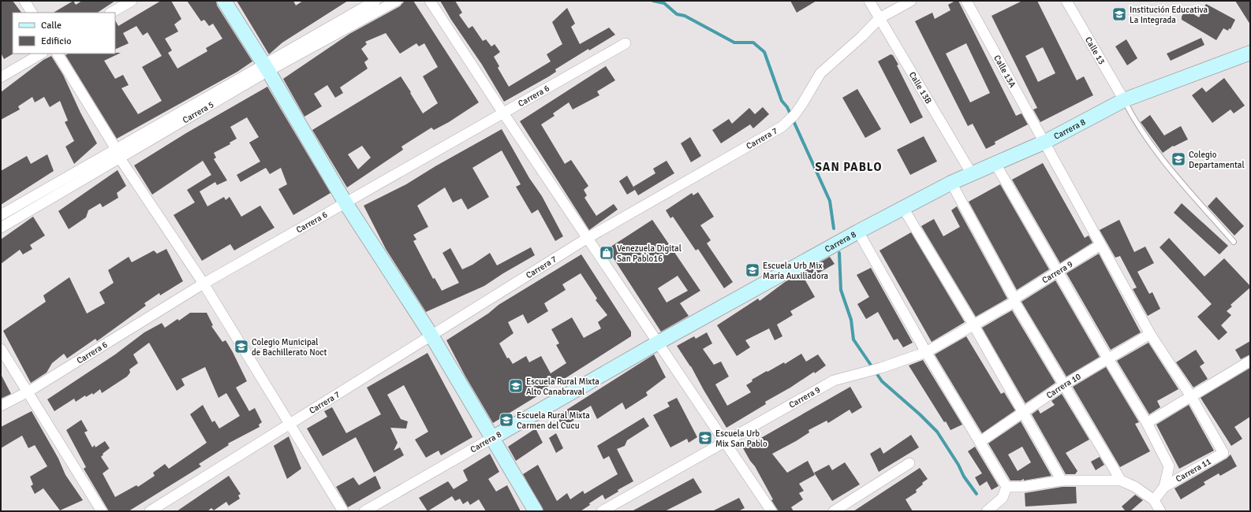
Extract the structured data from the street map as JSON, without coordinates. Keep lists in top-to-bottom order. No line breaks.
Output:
{"streets":{"street":["Calle 13","Calle 13A","Calle 13B","Carrera 6","Carrera 5","Carrera 8","Carrera 7","Carrera 9","Carrera 10","Carrera 11"]},"crossings":[["Calle 13","Carrera 8"],["Calle 13A","Carrera 8"],["Calle 13A","Carrera 9"],["Calle 13A","Carrera 10"],["Calle 13A","Carrera 11"],["Calle 13B","Carrera 8"],["Calle 13B","Carrera 7"]],"districts":["SAN PABLO"],"places":{"school or university":["Institución Educativa La Integrada","Colegio Departamental","Escuela Urb Mix María Auxiliadora","Colegio Municipal de Bachillerato Noct","Escuela Rural Mixta Alto Canabraval","Escuela Rural Mixta Carmen del Cucu","Escuela Urb Mix San Pablo"],"shop":["Venezuela Digital San Pablo16"]},"legend":["Calle","Edificio"]}
